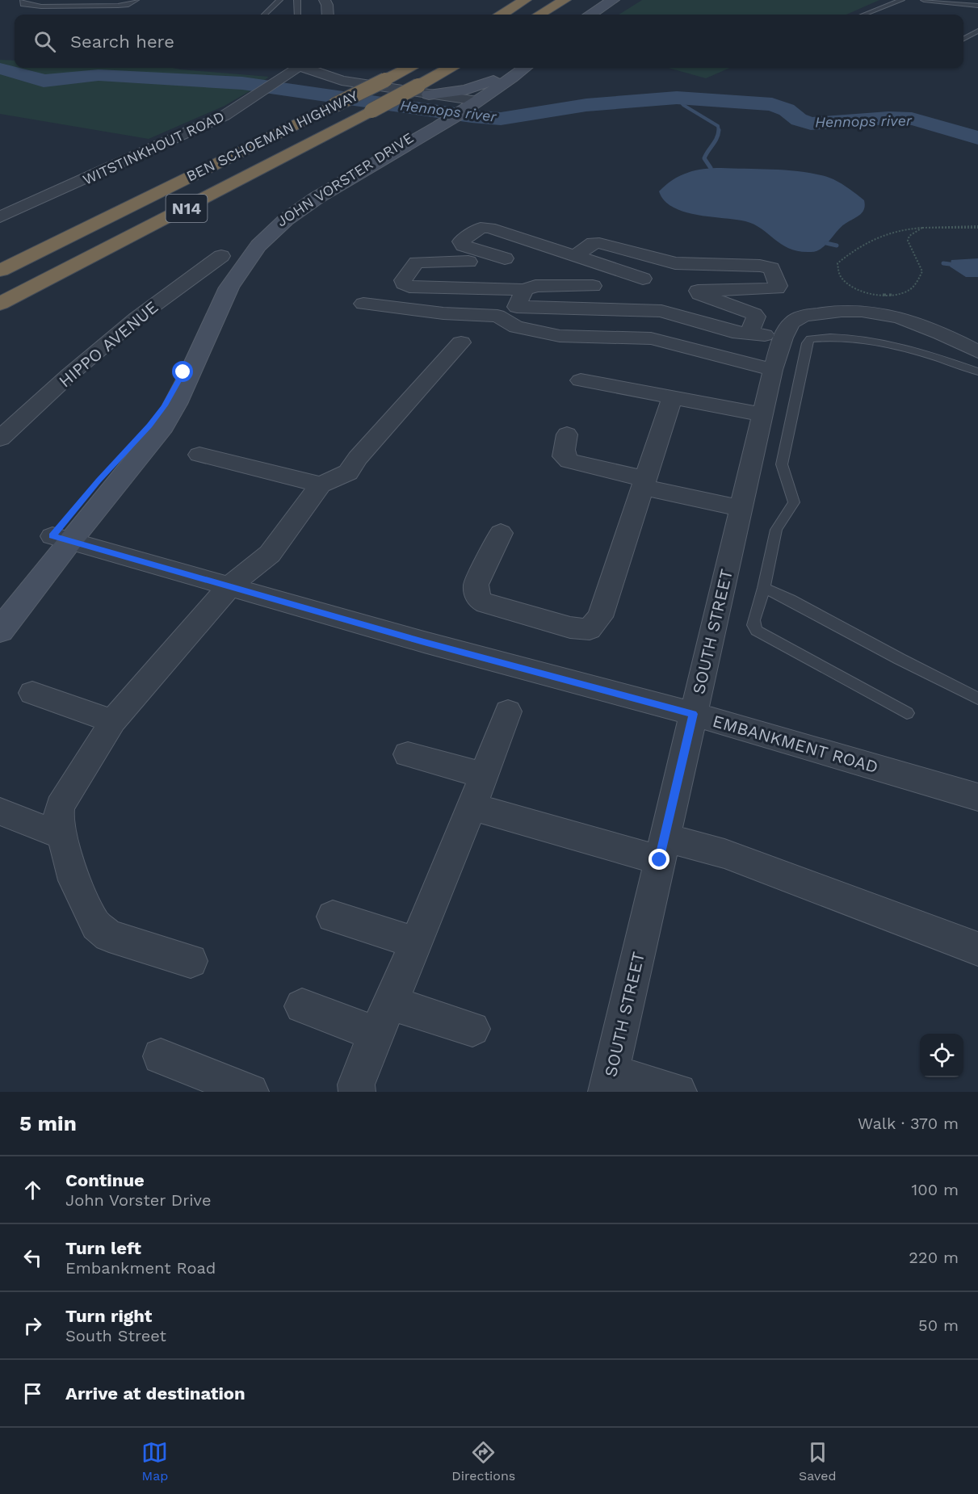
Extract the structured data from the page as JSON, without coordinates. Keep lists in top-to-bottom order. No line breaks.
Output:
{"streets":{"highway":["BEN SCHOEMAN HIGHWAY","N14"],"main road":["JOHN VORSTER DRIVE"],"street":["WITSTINKHOUT ROAD","HIPPO AVENUE","SOUTH STREET","EMBANKMENT ROAD"]},"crossings":[["JOHN VORSTER DRIVE","EMBANKMENT ROAD"],["SOUTH STREET","EMBANKMENT ROAD"]],"water":["Hennops river"],"page":{"search":"Search here","heading":["5 min","Walk · 370 m"],"list":[["Continue","John Vorster Drive","100 m"],["Turn left","Embankment Road","220 m"],["Turn right","South Street","50 m"],"Arrive at destination"],"nav":["Map","Directions","Saved"]}}
